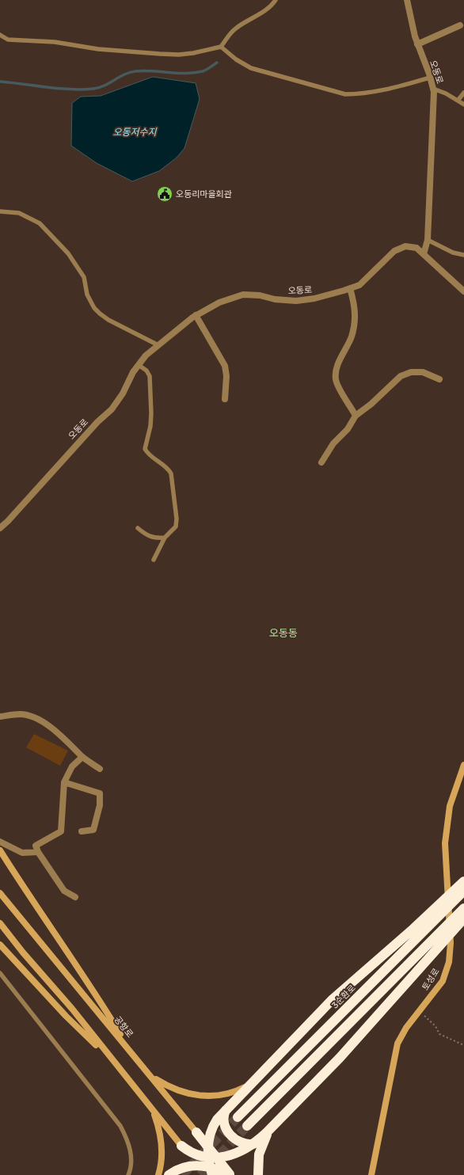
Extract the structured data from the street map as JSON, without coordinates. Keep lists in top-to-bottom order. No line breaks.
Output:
{"streets":{"highway":["3순환로","공항로"],"main road":["토성로"],"street":["오동로"]},"districts":["오동동"],"water":["오동저수지"],"places":{"public building":["오동리마을회관"]}}
